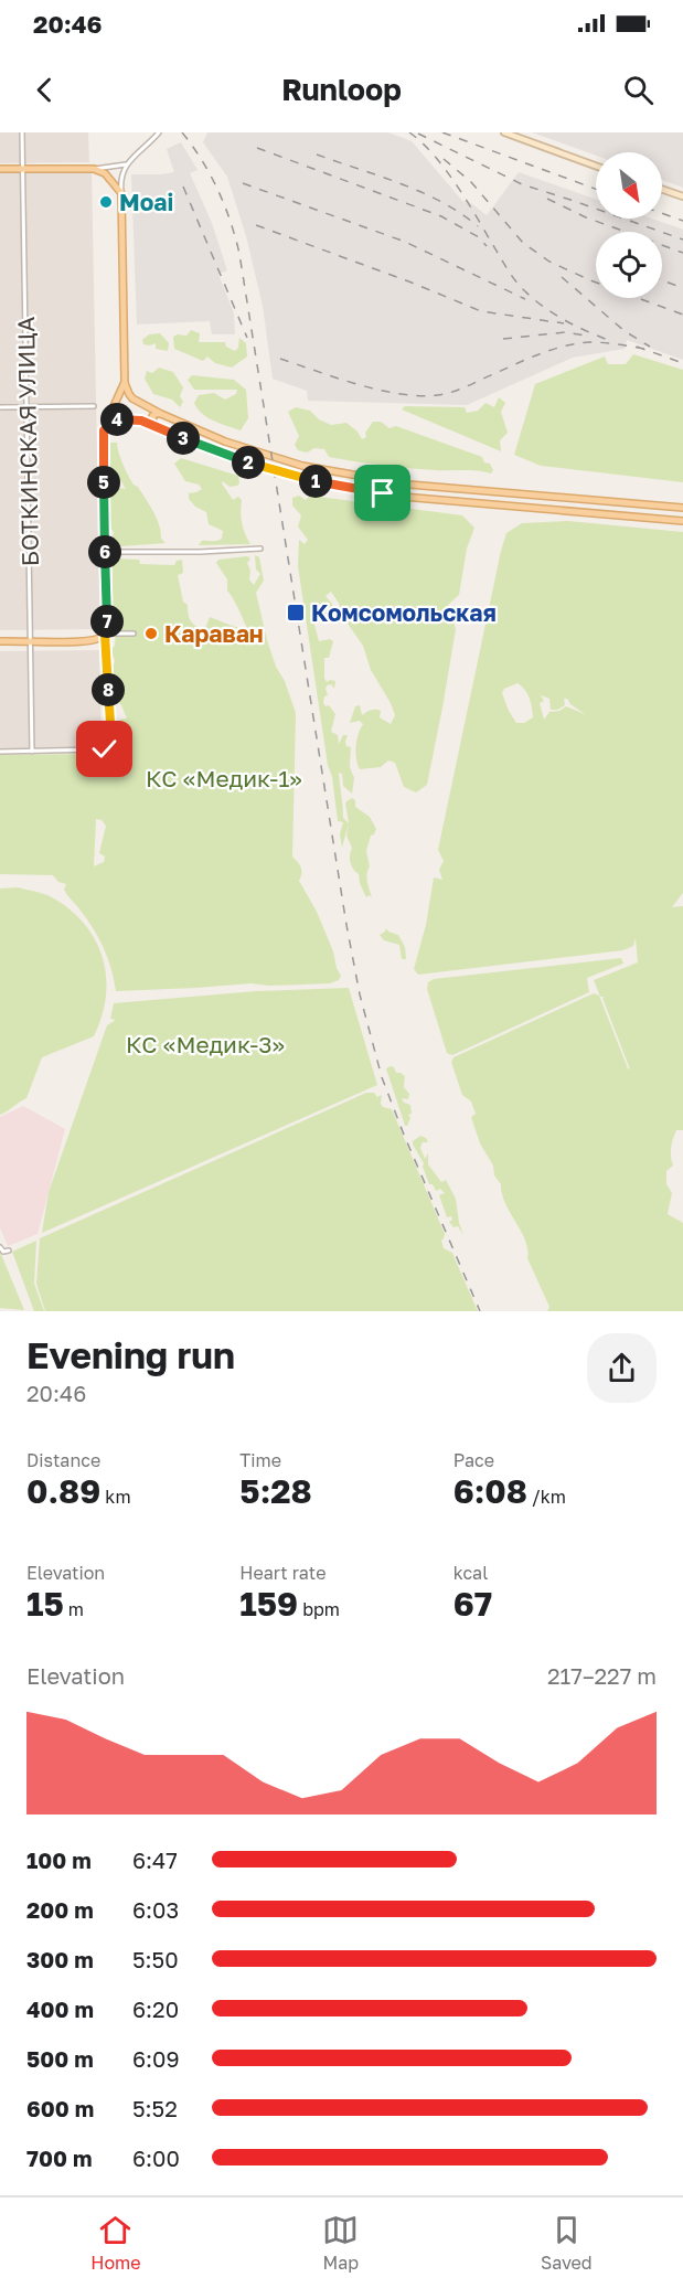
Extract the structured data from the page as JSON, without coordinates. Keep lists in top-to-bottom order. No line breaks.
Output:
{"streets":{"street":["БОТКИНСКАЯ УЛИЦА"]},"parks":["КС «Медик-1»","КС «Медик-3»"],"places":{"other":["Moai","Караван"],"transit":["Комсомольская"]},"north":"bottom right","page":{"status":"20:46","header":"Runloop","pins":["4","3","2","1","5","6","7","8"],"heading":["Evening run","20:46"],"stats":[["Distance","0.89 km"],["Time","5:28"],["Pace","6:08 /km"],["Elevation","15 m"],["Heart rate","159 bpm"],["kcal","67"]],"chart":["Elevation","217–227 m"],"list":[{"name":"100 m","note":"6:47"},{"name":"200 m","note":"6:03"},{"name":"300 m","note":"5:50"},{"name":"400 m","note":"6:20"},{"name":"500 m","note":"6:09"},{"name":"600 m","note":"5:52"},{"name":"700 m","note":"6:00"}],"tabs":["Home","Map","Saved"]}}
